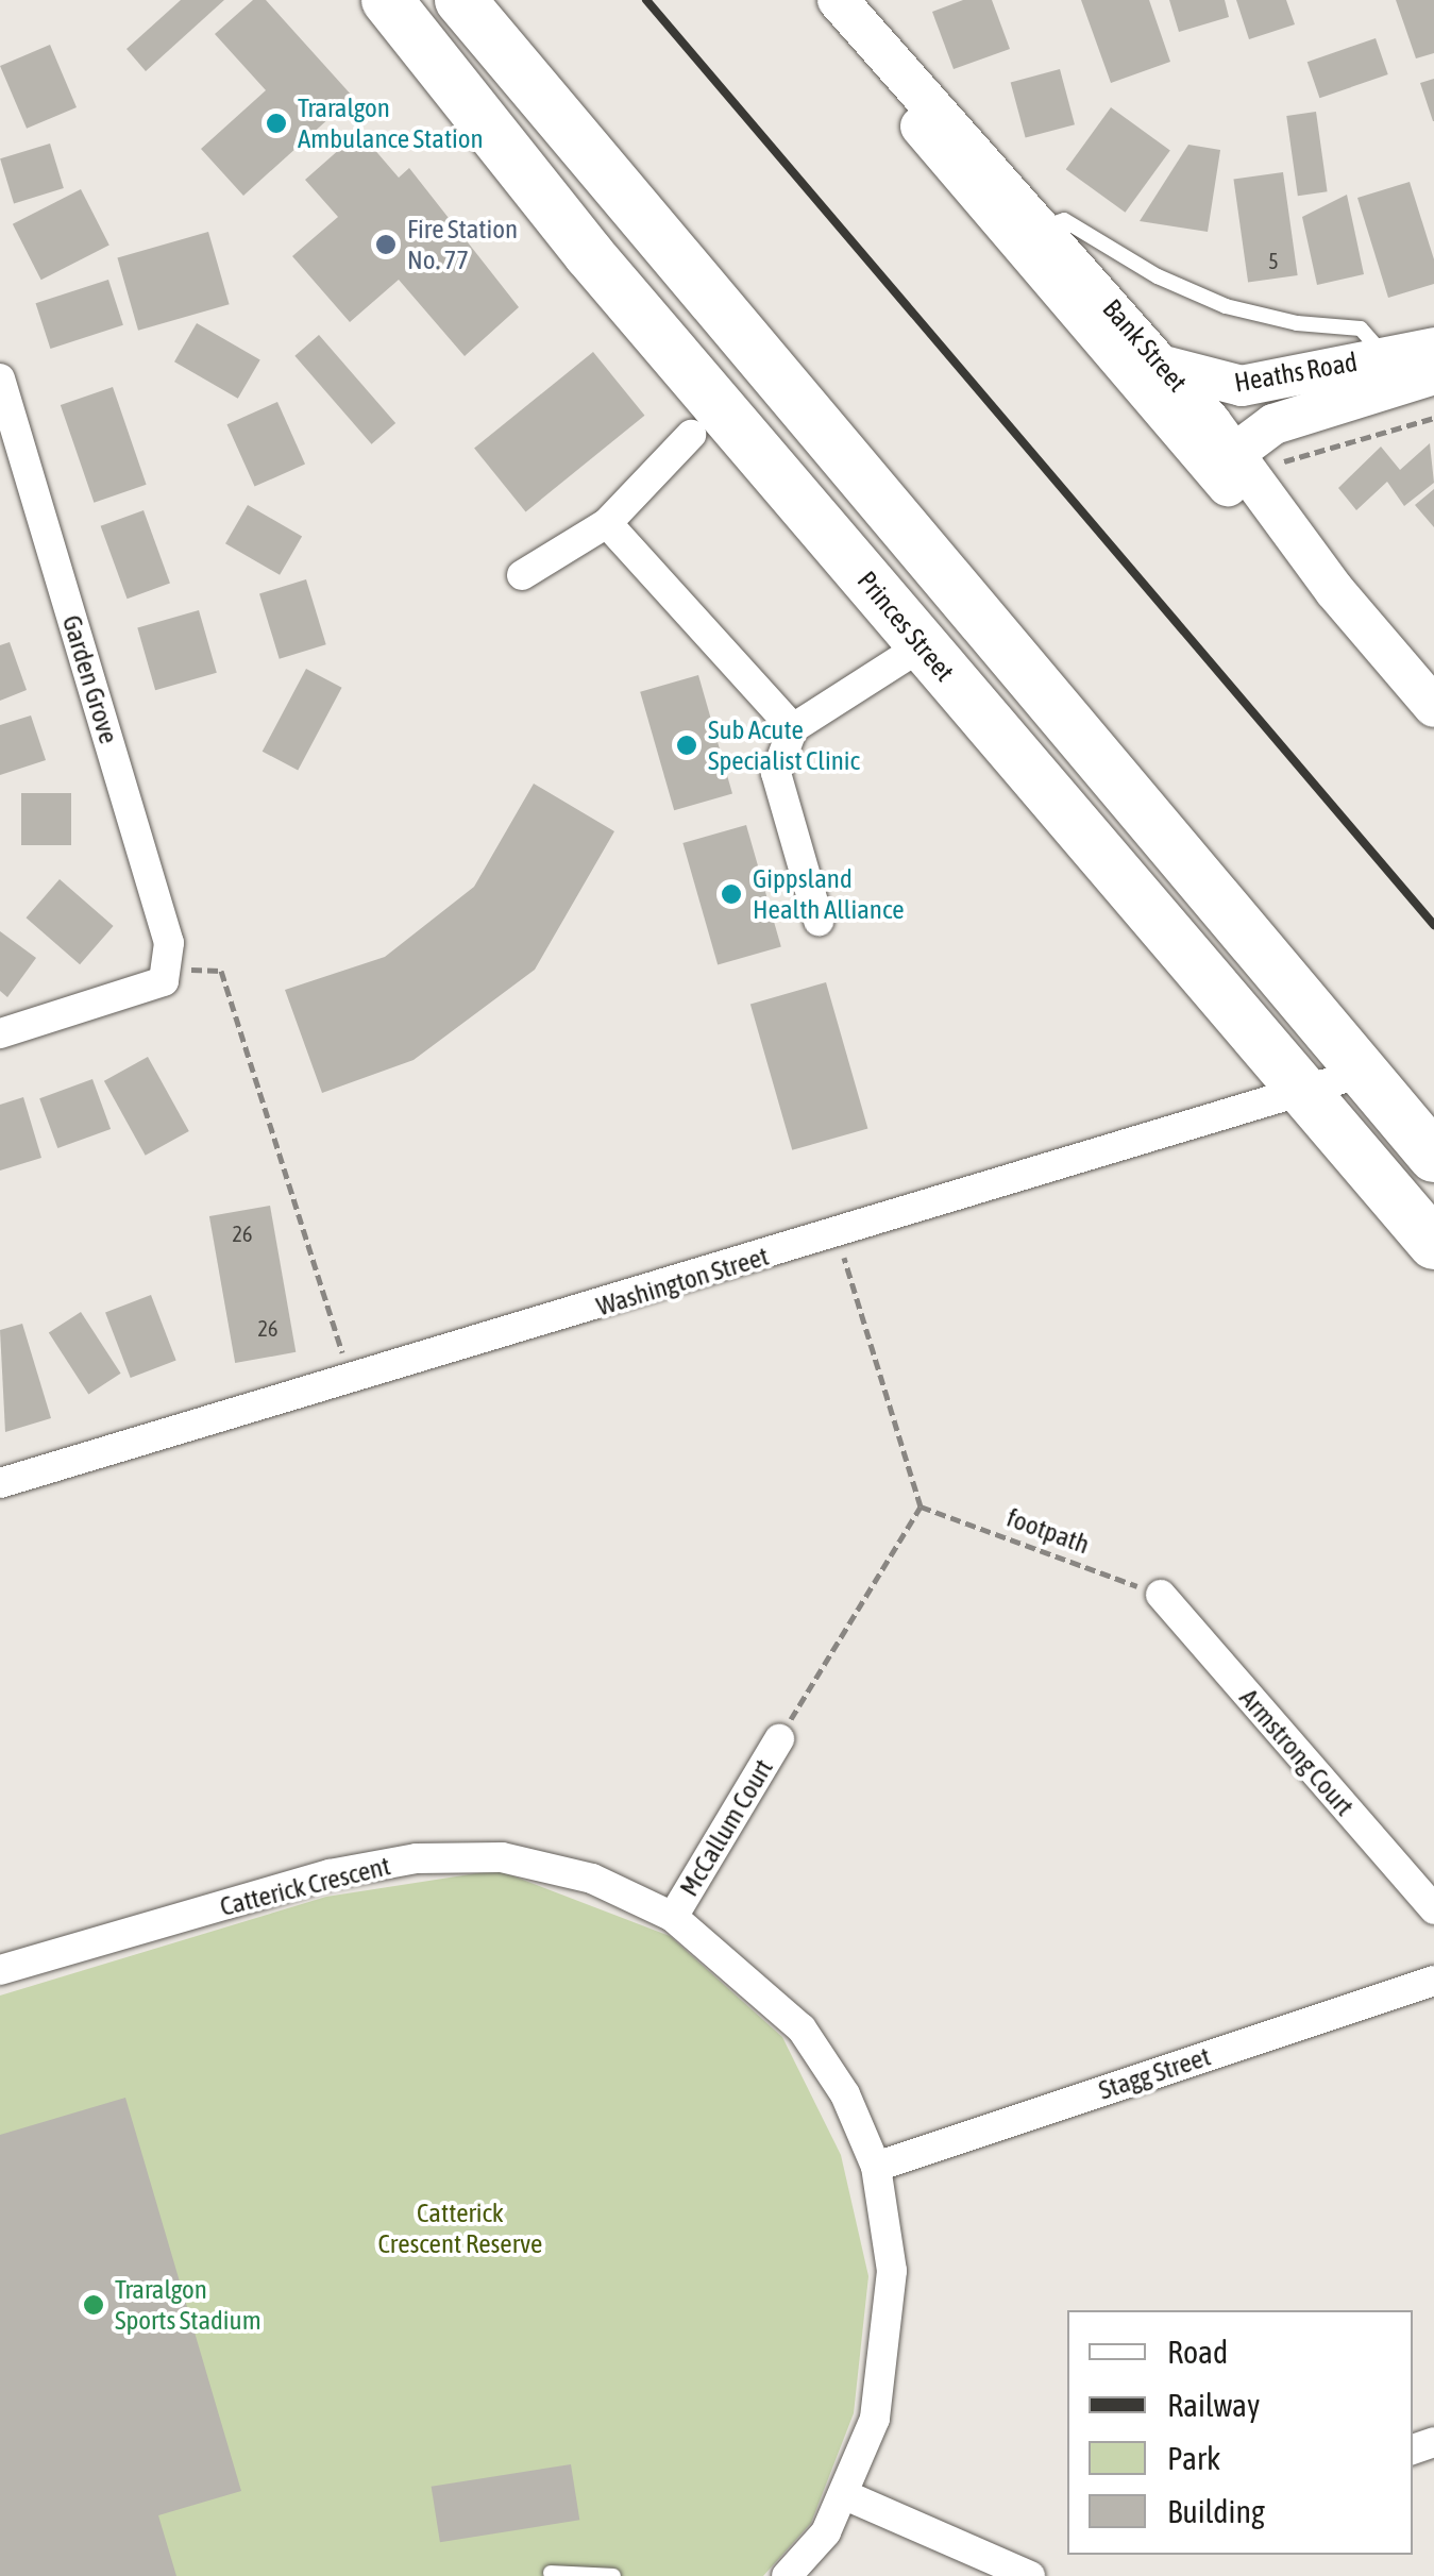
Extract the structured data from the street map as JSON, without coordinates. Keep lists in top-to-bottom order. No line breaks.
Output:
{"streets":{"highway":["Princes Street"],"main road":["Bank Street","Heaths Road"],"street":["Garden Grove","Washington Street","Armstrong Court","McCallum Court","Catterick Crescent","Stagg Street"],"path":["footpath"]},"crossings":[["Bank Street","Heaths Road"],["Princes Street","Washington Street"],["footpath","Armstrong Court"],["McCallum Court","Catterick Crescent"],["Catterick Crescent","Stagg Street"]],"parks":["Catterick Crescent Reserve"],"places":["Traralgon Ambulance Station","Fire Station No. 77","Sub Acute Specialist Clinic","Gippsland Health Alliance","Traralgon Sports Stadium"],"house_numbers":["5","26","26"],"legend":["Road","Railway","Park","Building"]}
